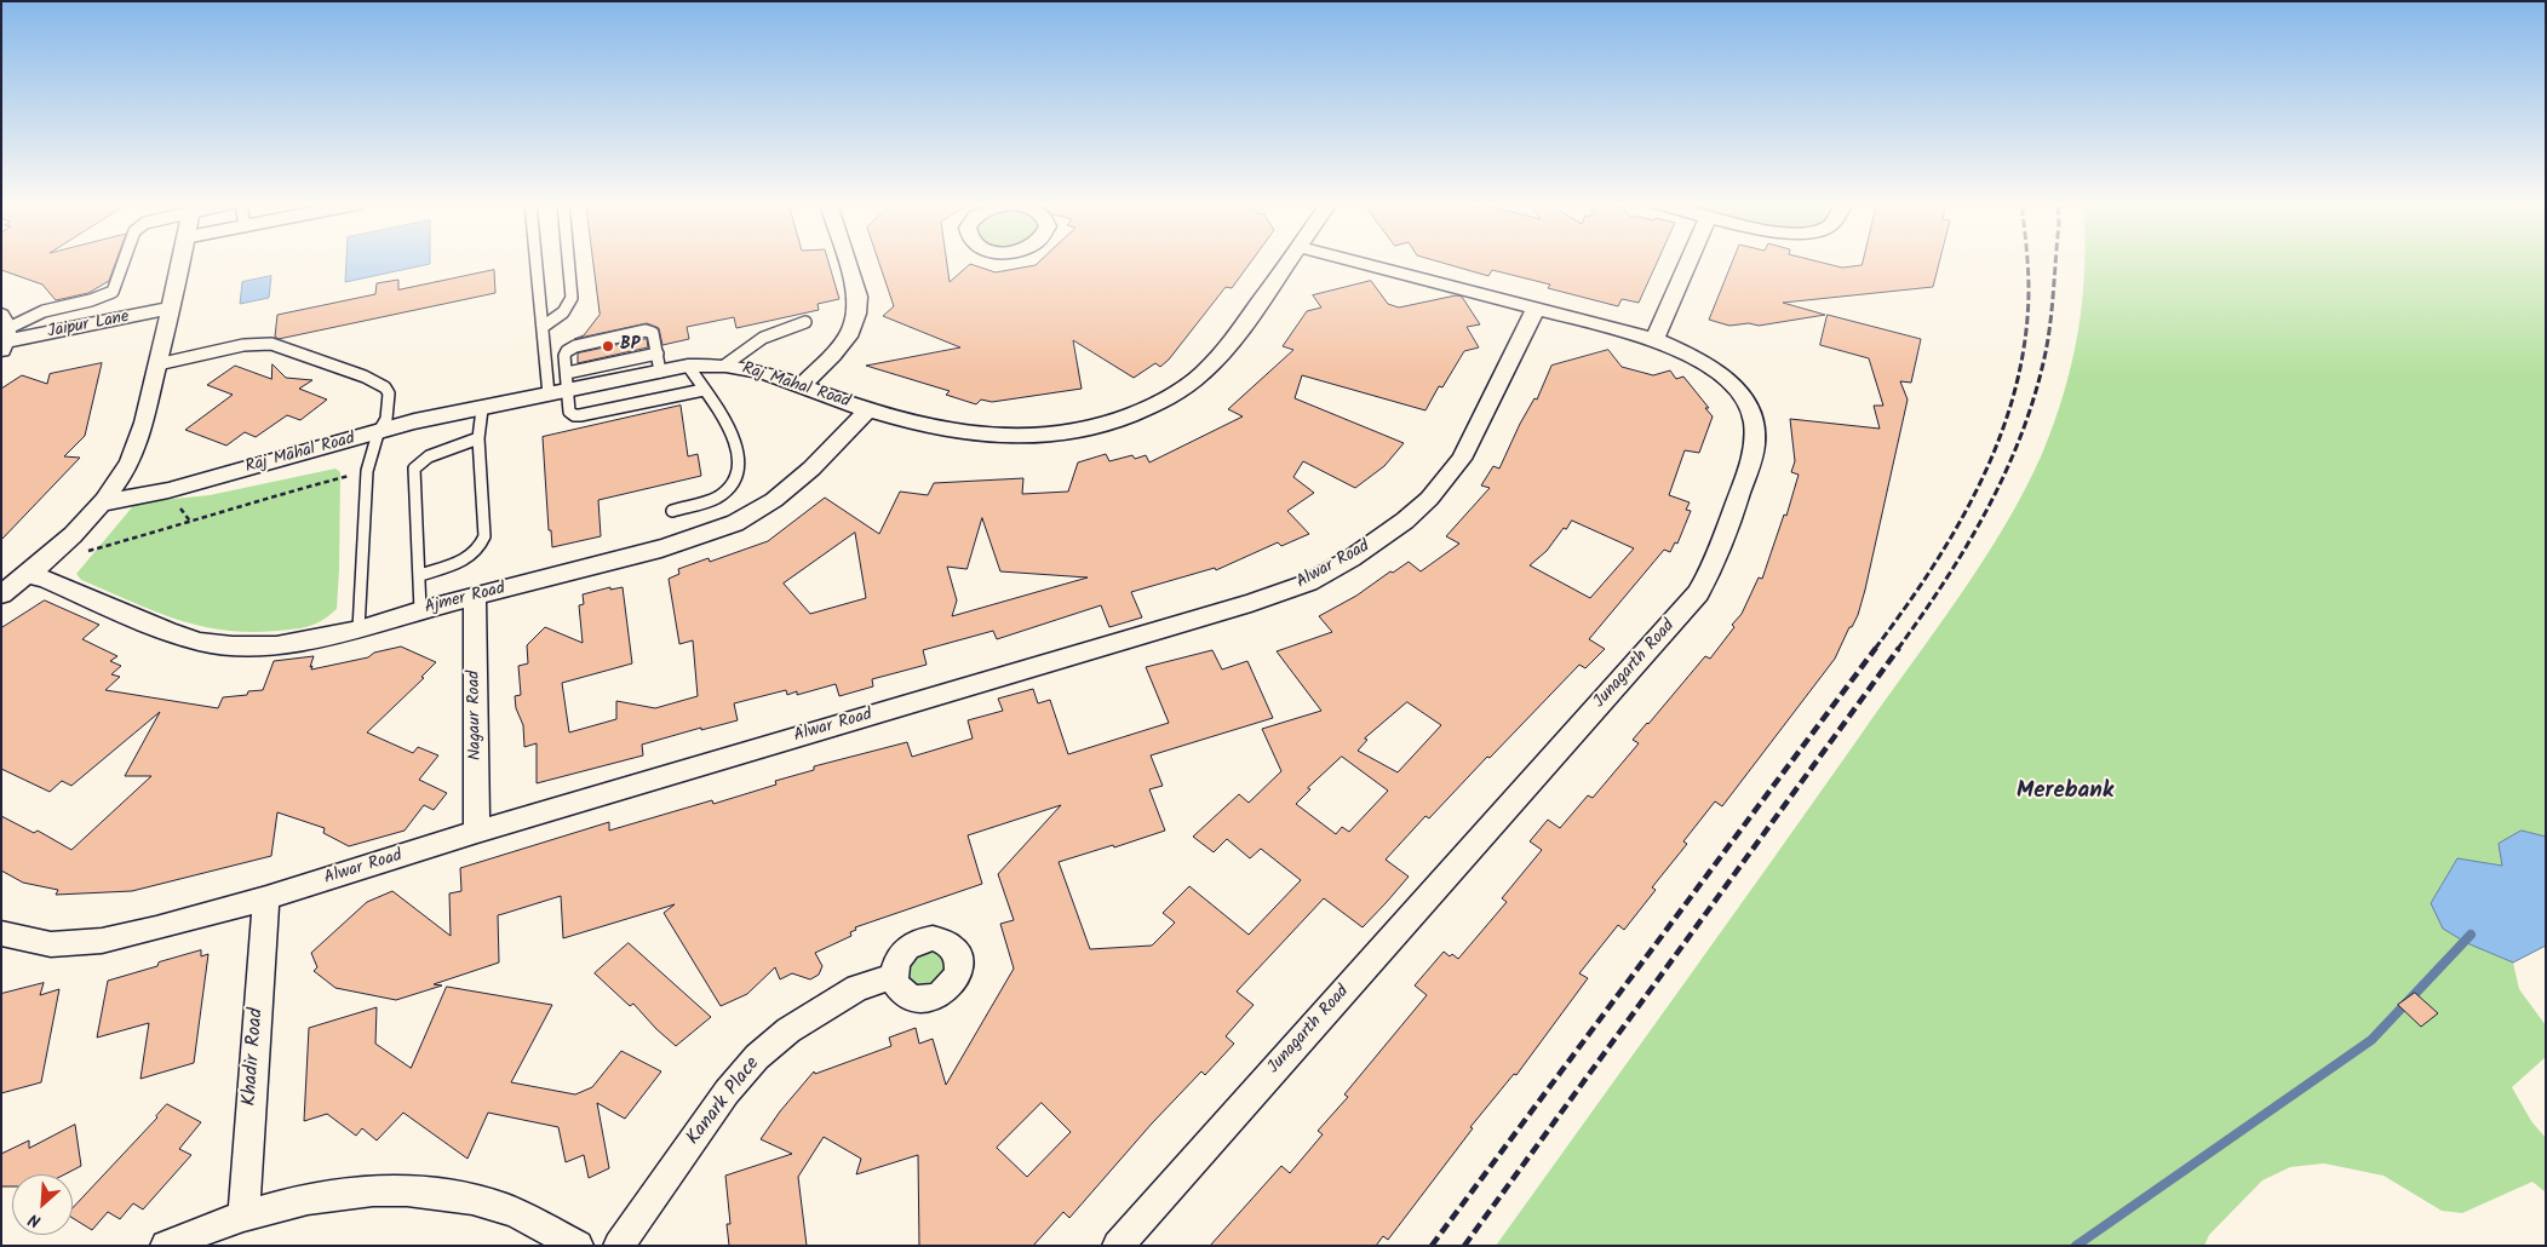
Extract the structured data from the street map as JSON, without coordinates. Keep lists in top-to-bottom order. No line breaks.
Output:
{"streets":{"street":["Jaipur Lane","Raj Mahal Road","Alwar Road","Ajmer Road","Junagarth Road","Nagaur Road","Khadir Road","Kanark Place"]},"crossings":[["Raj Mahal Road","Ajmer Road"],["Alwar Road","Junagarth Road"],["Alwar Road","Nagaur Road"],["Alwar Road","Khadir Road"],["Ajmer Road","Nagaur Road"]],"districts":["Merebank"],"places":["BP"],"north":"bottom left"}
